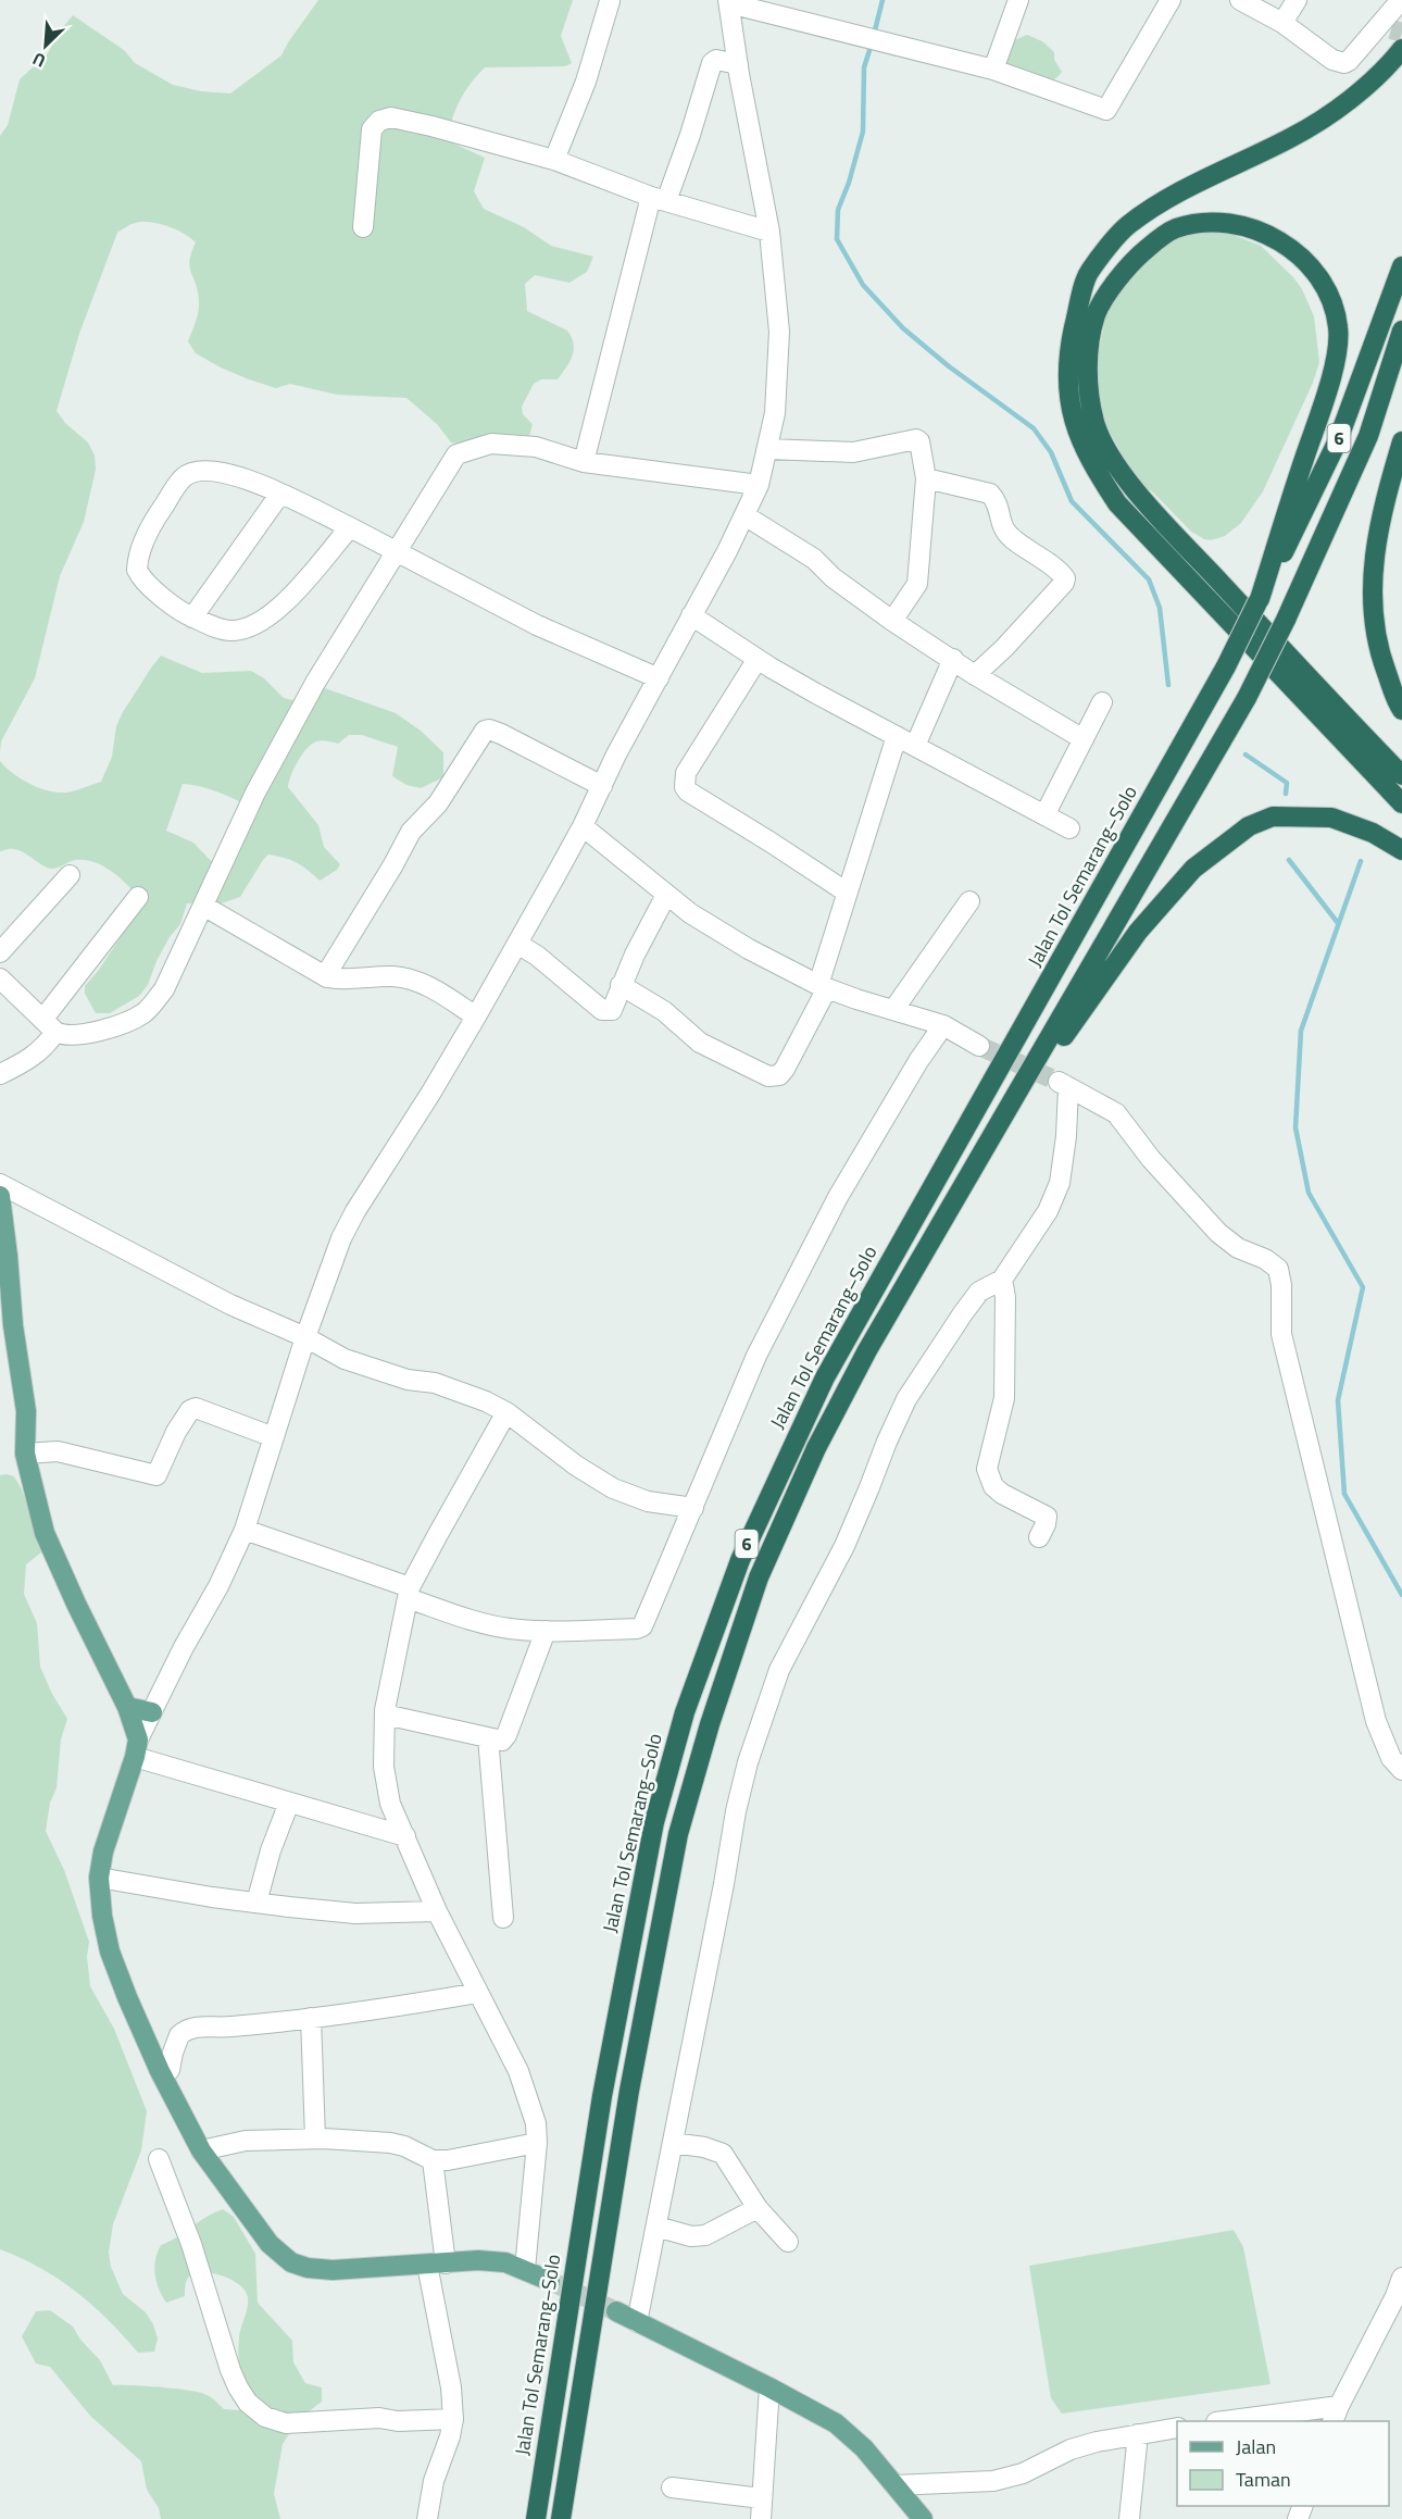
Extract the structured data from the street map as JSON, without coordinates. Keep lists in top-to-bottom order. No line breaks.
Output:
{"streets":{"highway":["6","Jalan Tol Semarang–Solo"]},"legend":["Jalan","Taman"],"north":"bottom left"}
